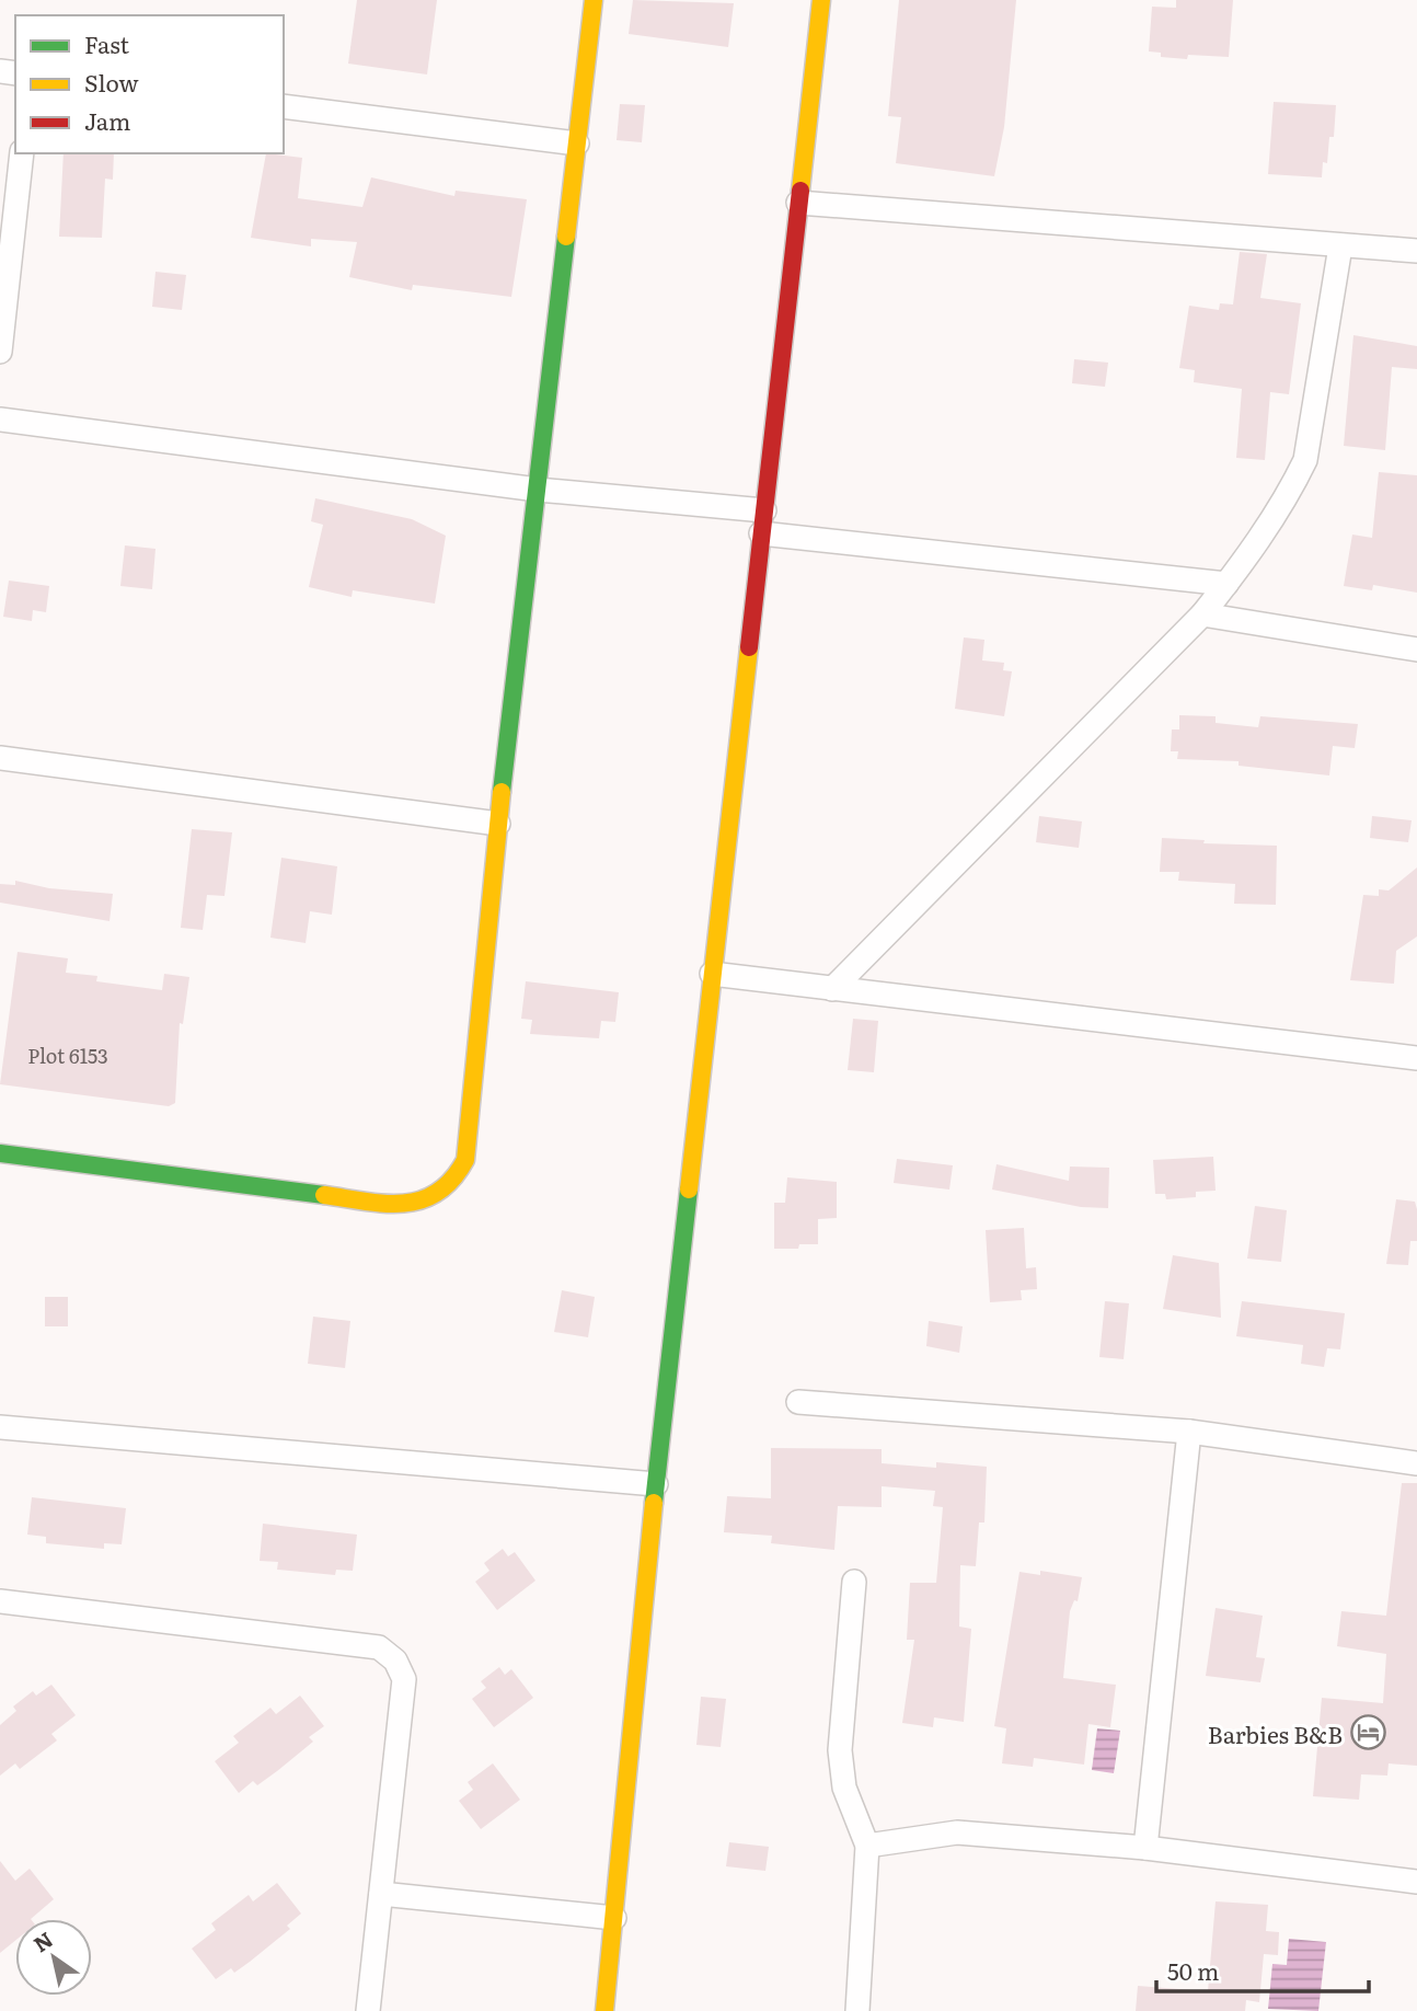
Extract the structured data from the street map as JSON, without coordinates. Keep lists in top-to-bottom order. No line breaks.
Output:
{"places":{"hotel":["Barbies B&B"]},"house_numbers":["Plot 6153"],"legend":["Fast","Slow","Jam"],"scale_bar":"50 m","north":"top left"}
